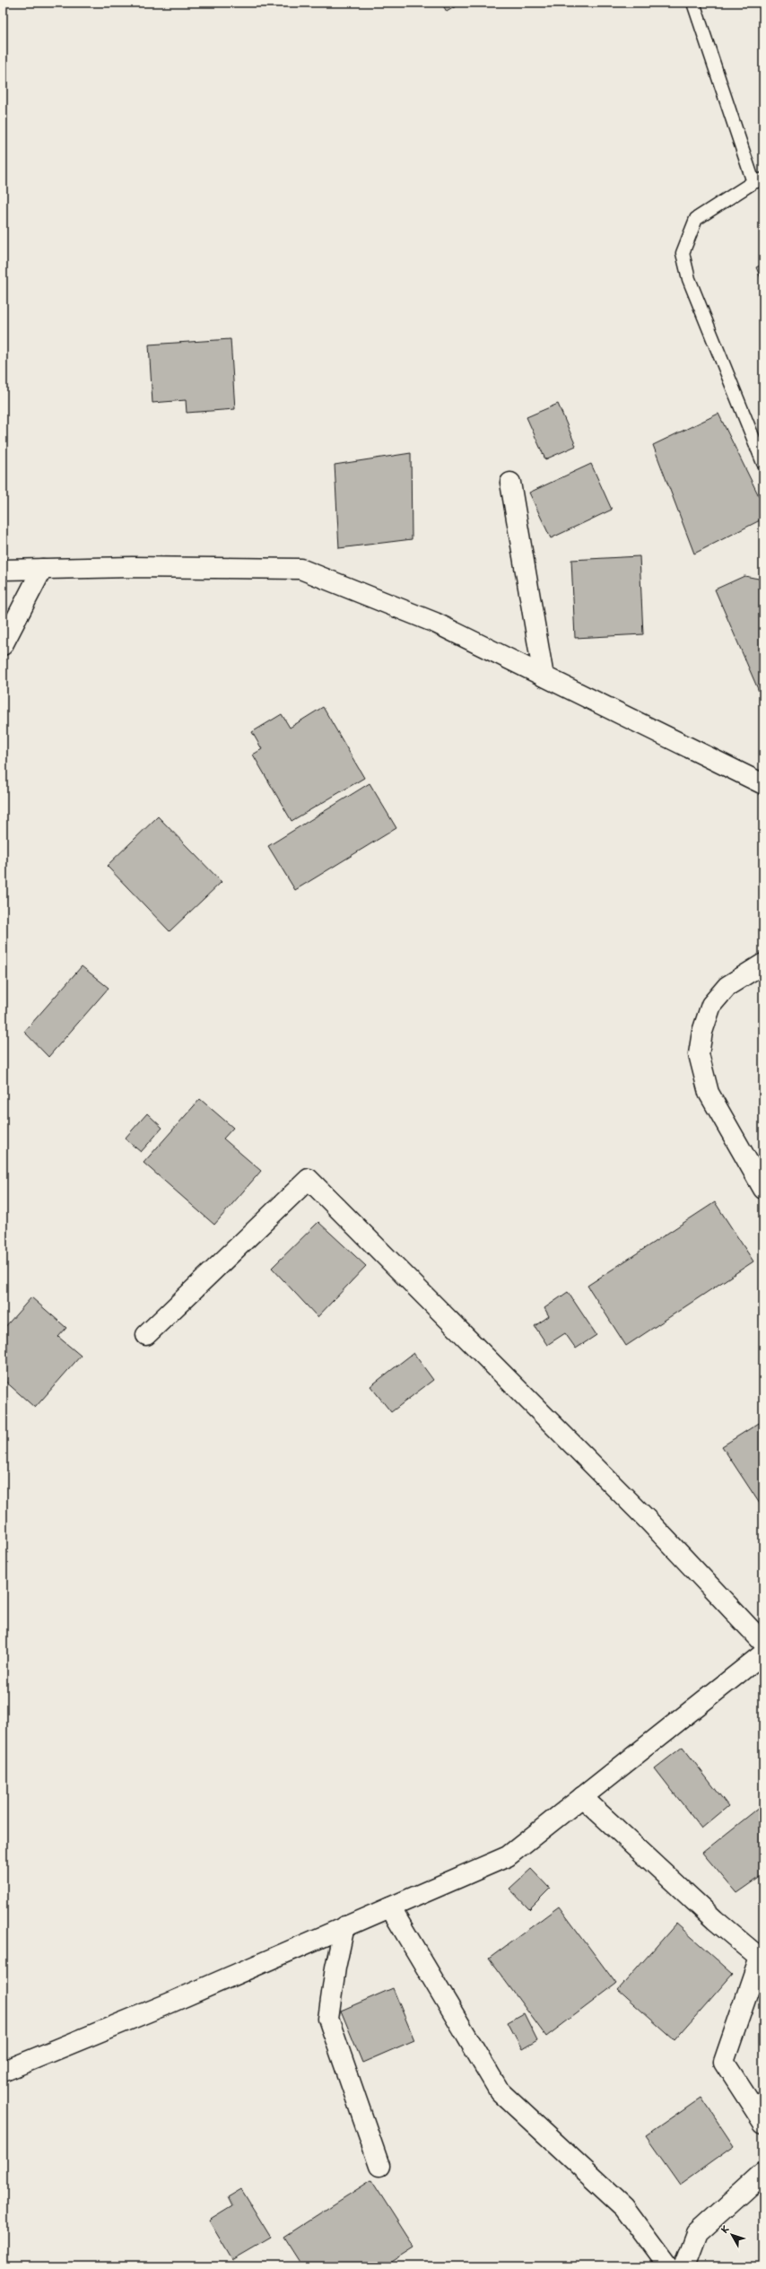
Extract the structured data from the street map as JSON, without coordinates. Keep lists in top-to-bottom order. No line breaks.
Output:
{"north":"top left"}
